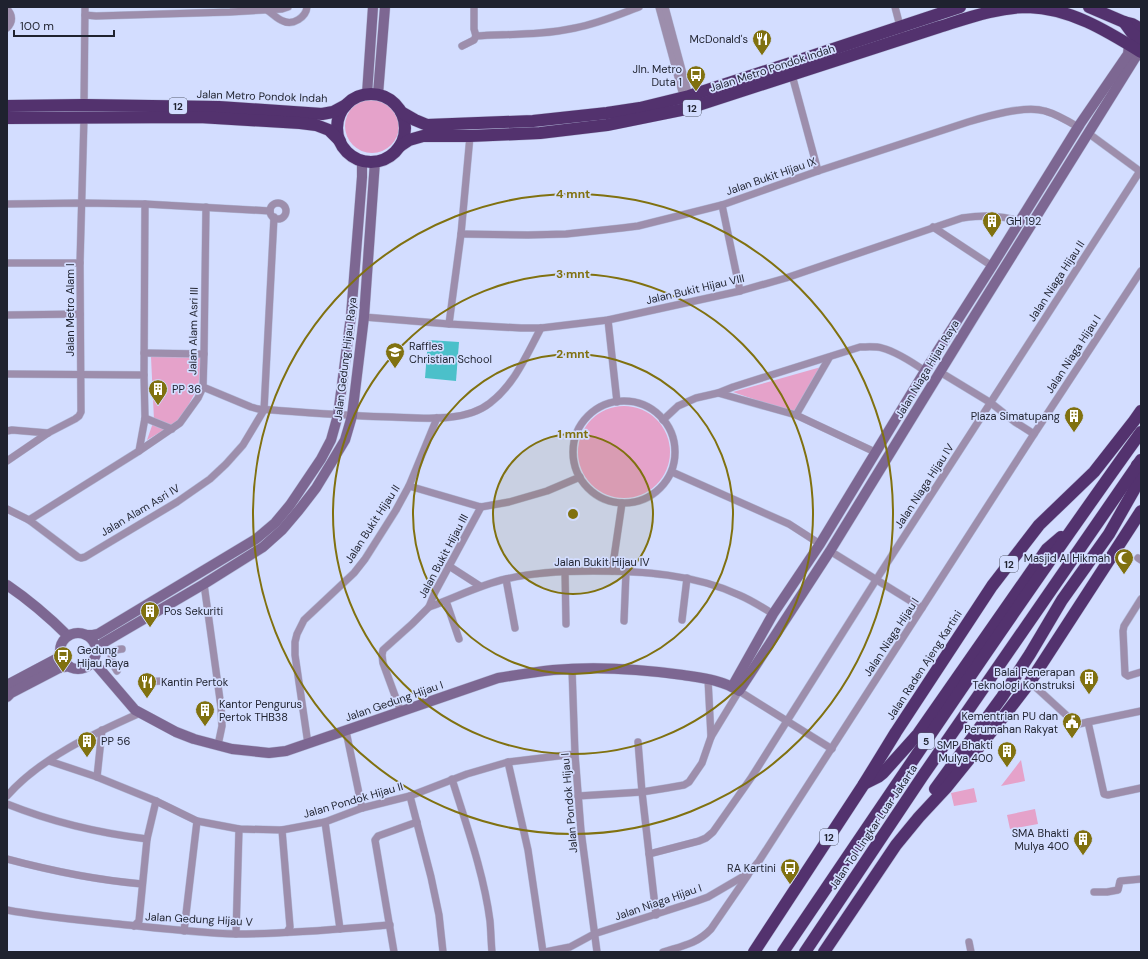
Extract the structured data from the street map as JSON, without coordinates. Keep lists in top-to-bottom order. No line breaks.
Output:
{"streets":{"highway":["Jalan Metro Pondok Indah","12","Jalan Raden Ajeng Kartini","5","Jalan Tol Lingkar Luar Jakarta"],"street":["Jalan Bukit Hijau IX","Jalan Niaga Hijau II","Jalan Bukit Hijau VIII","Jalan Metro Alam I","Jalan Alam Asri III","Jalan Niaga Hijau I","Jalan Gedung Hijau Raya","Jalan Niaga Hijau Raya","Jalan Niaga Hijau IV","Jalan Alam Asri IV","Jalan Bukit Hijau II","Jalan Bukit Hijau III","Jalan Bukit Hijau IV","Jalan Gedung Hijau I","Jalan Pondok Hijau II","Jalan Pondok Hijau I","Jalan Gedung Hijau V"]},"crossings":[["Jalan Metro Pondok Indah","12"],["Jalan Metro Pondok Indah","Jalan Gedung Hijau Raya"],["Jalan Metro Pondok Indah","Jalan Niaga Hijau Raya"],["12","Jalan Metro Alam I"],["12","Jalan Gedung Hijau Raya"],["Jalan Bukit Hijau IX","Jalan Niaga Hijau Raya"],["Jalan Niaga Hijau II","Jalan Niaga Hijau IV"],["Jalan Bukit Hijau VIII","Jalan Gedung Hijau Raya"],["Jalan Bukit Hijau VIII","Jalan Niaga Hijau Raya"],["Jalan Alam Asri III","Jalan Alam Asri IV"],["Jalan Niaga Hijau I","Jalan Pondok Hijau I"],["Jalan Gedung Hijau Raya","Jalan Gedung Hijau I"],["Jalan Niaga Hijau Raya","Jalan Bukit Hijau IV"],["Jalan Niaga Hijau Raya","Jalan Gedung Hijau I"],["Jalan Bukit Hijau II","Jalan Gedung Hijau I"],["Jalan Bukit Hijau III","Jalan Bukit Hijau IV"],["Jalan Bukit Hijau III","Jalan Gedung Hijau I"],["Jalan Gedung Hijau I","Jalan Pondok Hijau I"],["Jalan Pondok Hijau II","Jalan Pondok Hijau I"]],"places":{"restaurant":["McDonald's","Kantin Pertok"],"bus stop":["Jln. Metro Duta 1","Gedung Hijau Raya","RA Kartini"],"building":["GH 192","PP 36","Plaza Simatupang","Pos Sekuriti","Balai Penerapan Teknologi Konstruksi","Kantor Pengurus Pertok THB38","PP 56","SMP Bhakti Mulya 400","SMA Bhakti Mulya 400"],"school or university":["Raffles Christian School"],"mosque":["Masjid Al Hikmah"],"public building":["Kementrian PU dan Perumahan Rakyat"]},"scale_bar":"100 m","rings":["4 mnt","3 mnt","2 mnt","1 mnt"]}
